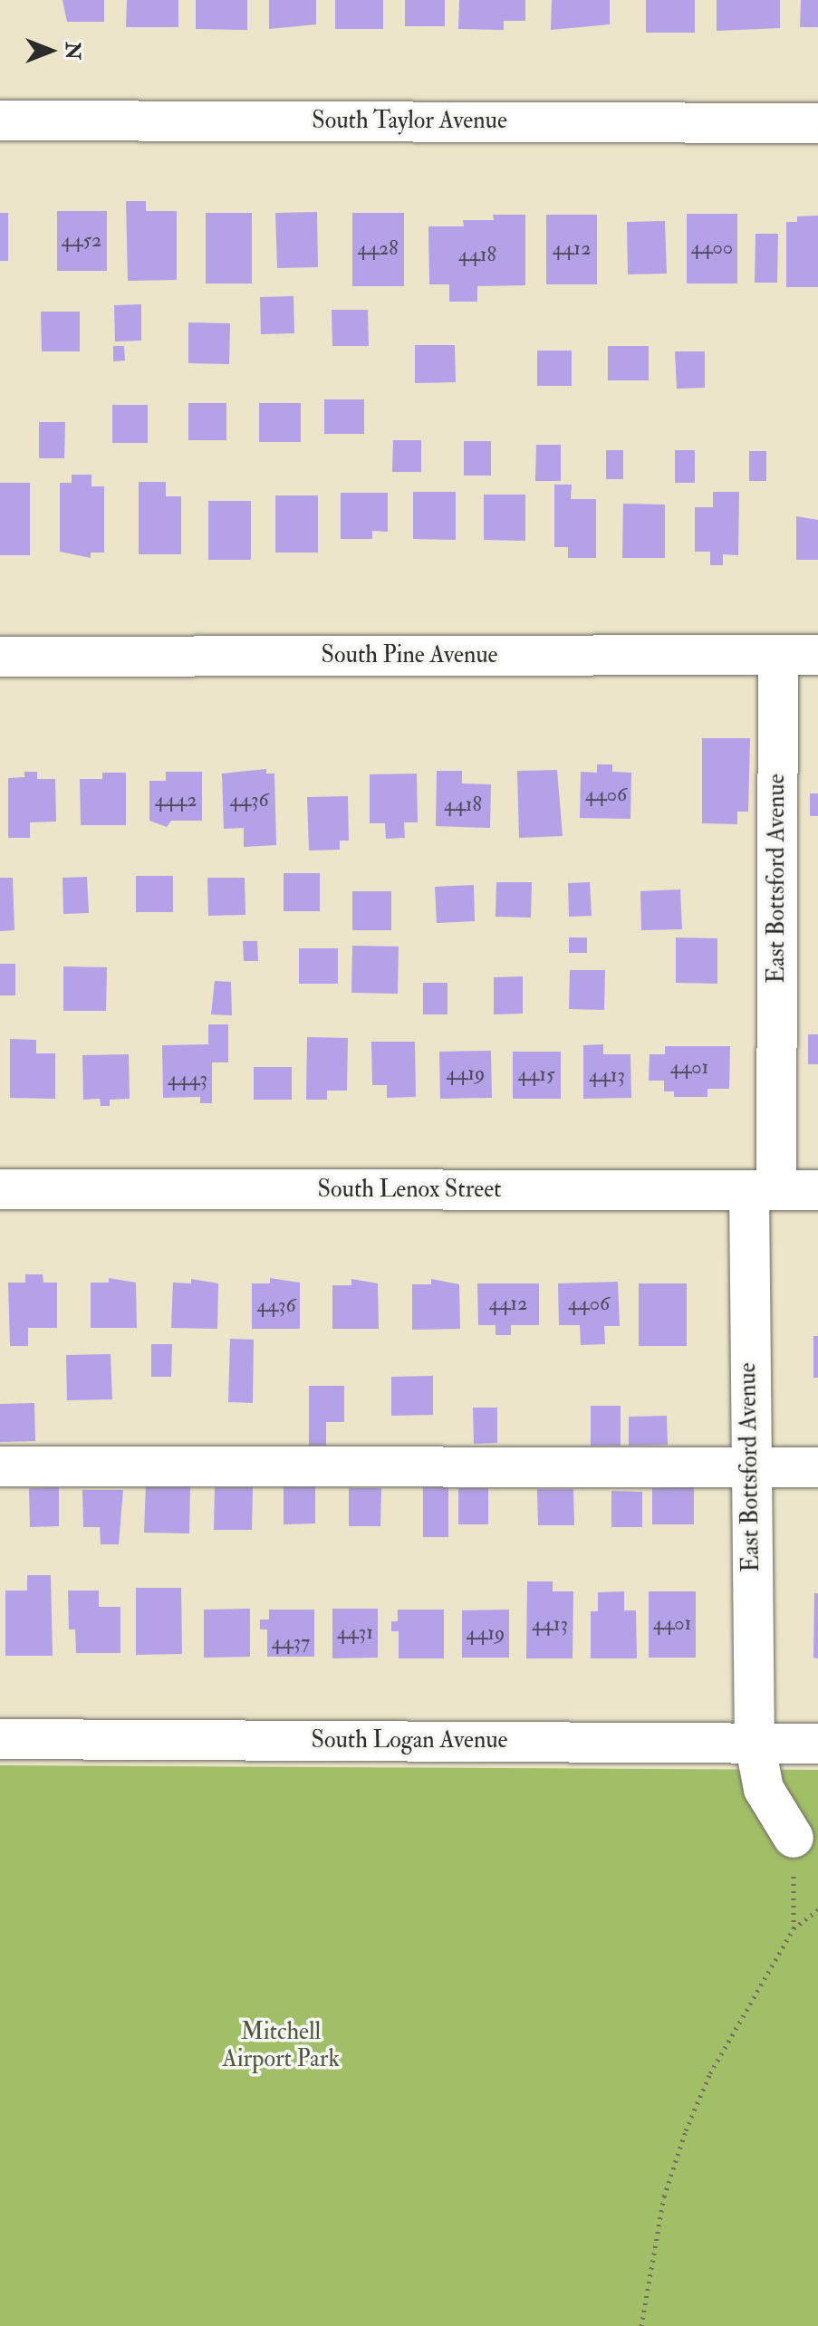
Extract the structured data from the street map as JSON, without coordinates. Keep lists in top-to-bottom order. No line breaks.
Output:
{"streets":{"street":["South Taylor Avenue","South Pine Avenue","East Bottsford Avenue","South Lenox Street","South Logan Avenue"]},"crossings":[["South Pine Avenue","East Bottsford Avenue"],["East Bottsford Avenue","South Lenox Street"],["East Bottsford Avenue","South Logan Avenue"]],"parks":["Mitchell Airport Park"],"house_numbers":["4452","4400","4428","4412","4418","4406","4442","4436","4418","4401","4419","4415","4413","4443","4412","4406","4436","4401","4413","4431","4419","4437"],"north":"right"}
